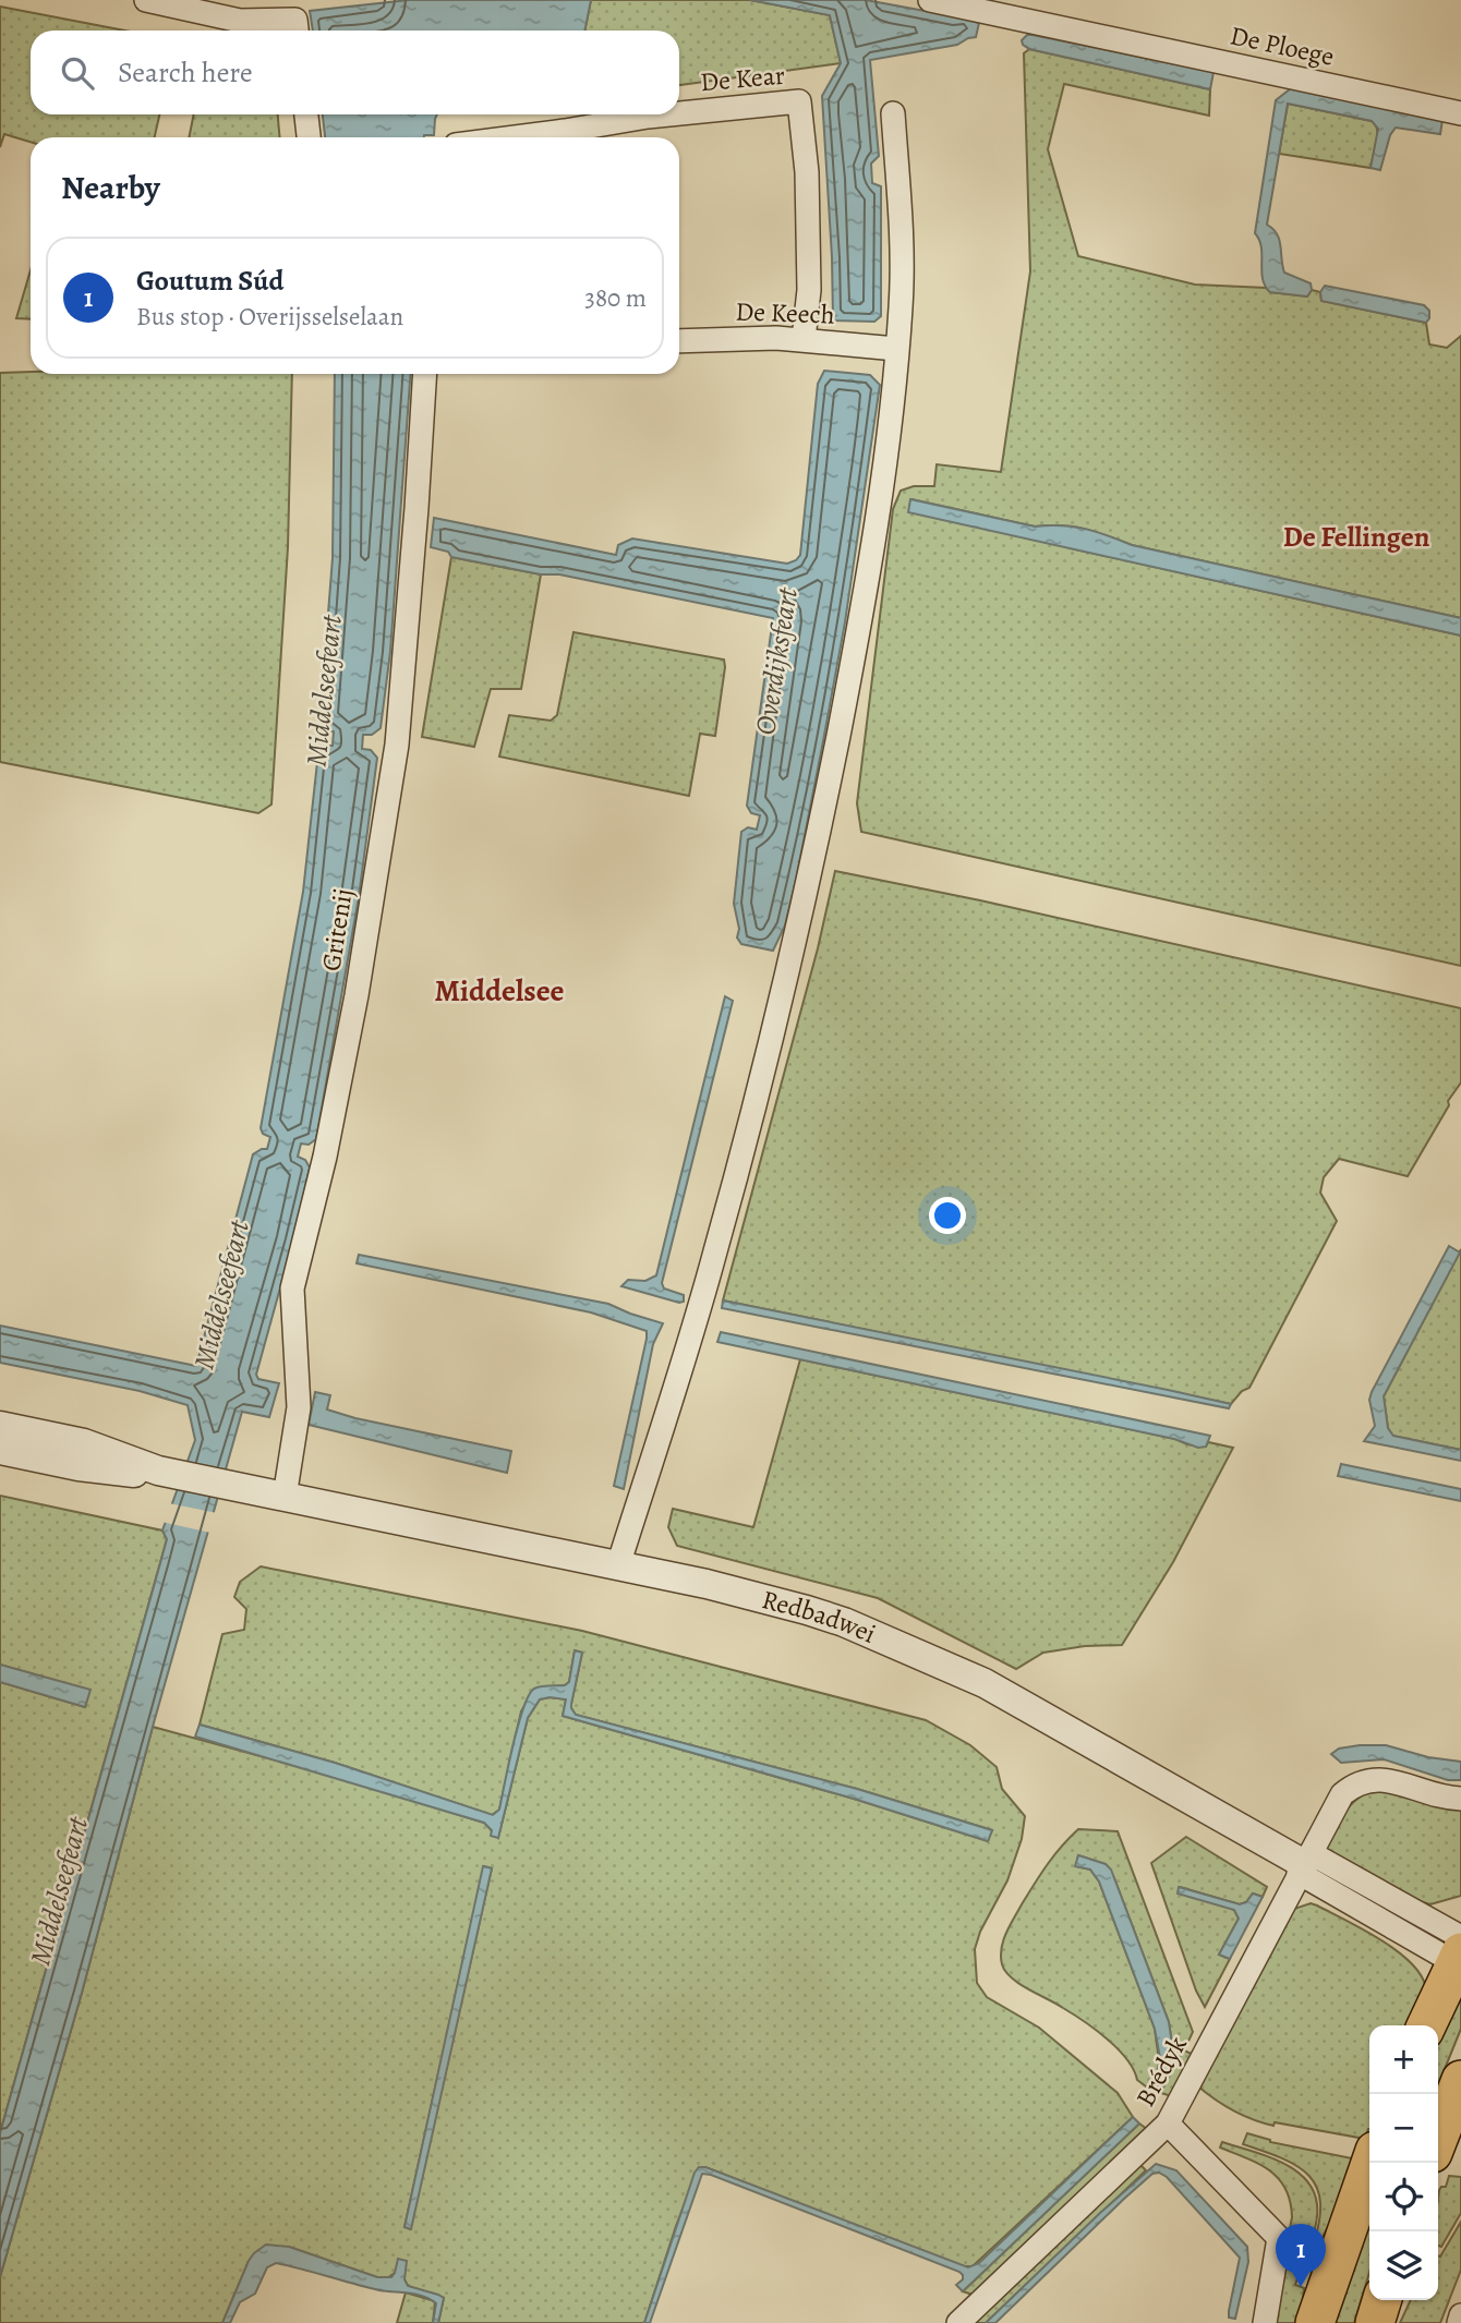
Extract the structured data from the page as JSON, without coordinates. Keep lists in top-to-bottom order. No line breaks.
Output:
{"streets":{"street":["De Ploege","De Kear","De Keech","Gritenij","Redbadwei","Brédyk"]},"crossings":[["De Kear","De Keech"],["Gritenij","Redbadwei"],["Redbadwei","Brédyk"]],"districts":["De Fellingen","Middelsee"],"water":["Overdijksfeart","Middelseefeart"],"page":{"search":"Search here","heading":"Nearby","list":[{"mark":"1","name":"Goutum Súd","note":"Bus stop · Overijsselselaan","value":"380 m"}],"map_buttons":["+","−"],"pins":"1"}}
